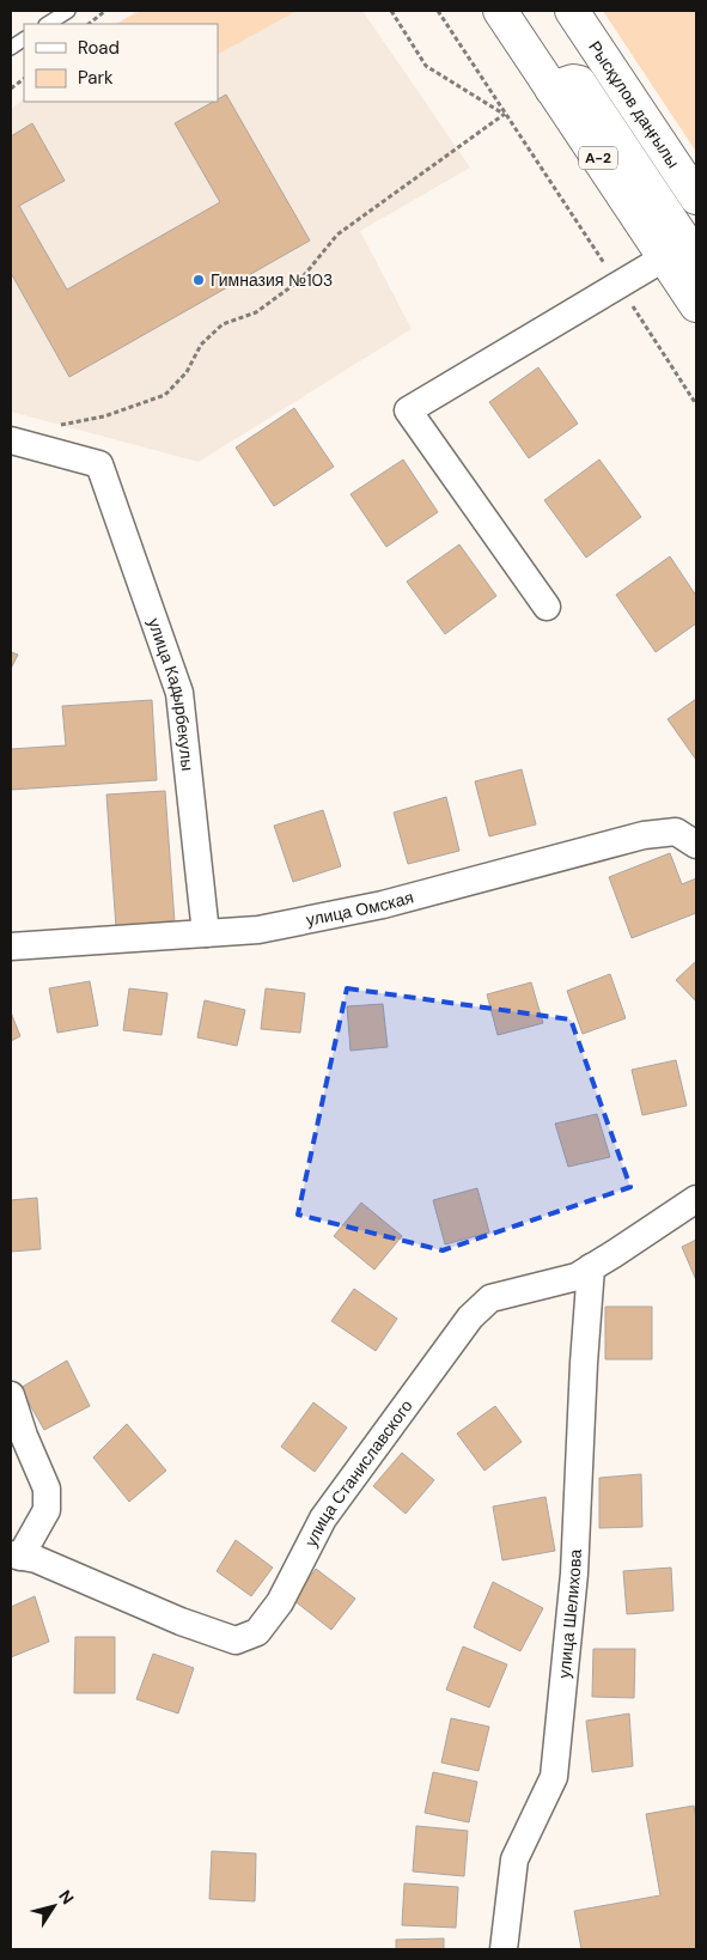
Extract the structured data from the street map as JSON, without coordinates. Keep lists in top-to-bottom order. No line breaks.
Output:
{"streets":{"main road":["Рысқұлов даңғылы","A-2"],"street":["улица Кадырбекулы","улица Омская","улица Станиславского","улица Шелихова"]},"crossings":[["улица Кадырбекулы","улица Омская"],["улица Станиславского","улица Шелихова"]],"places":["Гимназия №103"],"legend":["Road","Park"],"north":"top right"}
